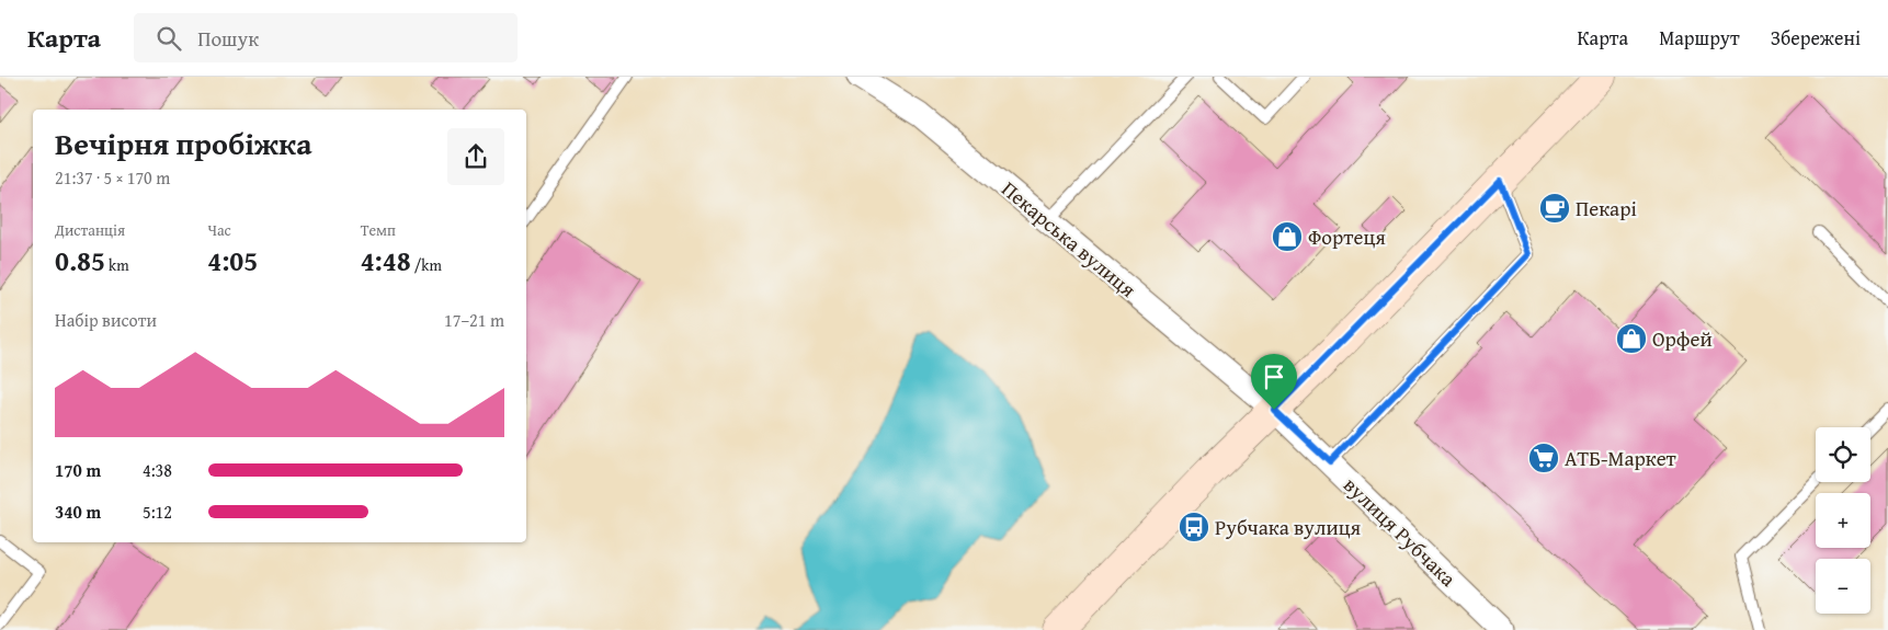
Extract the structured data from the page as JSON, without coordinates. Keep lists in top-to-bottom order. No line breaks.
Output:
{"streets":{"street":["Пекарська вулиця","вулиця Рубчака"]},"crossings":[["Пекарська вулиця","вулиця Рубчака"]],"places":{"cafe":["Пекарі"],"shop":["Фортеця","Орфей"],"supermarket":["АТБ-Маркет"],"bus stop":["Рубчака вулиця"]},"page":{"header":"Карта","search":"Пошук","nav":["Карта","Маршрут","Збережені"],"heading":["Вечірня пробіжка","21:37 · 5 × 170 m"],"stats":[["Дистанція","0.85 km"],["Час","4:05"],["Темп","4:48 /km"]],"chart":["Набір висоти","17–21 m"],"map_buttons":["+","−"],"list":[{"name":"170 m","note":"4:38"},{"name":"340 m","note":"5:12"}]}}
